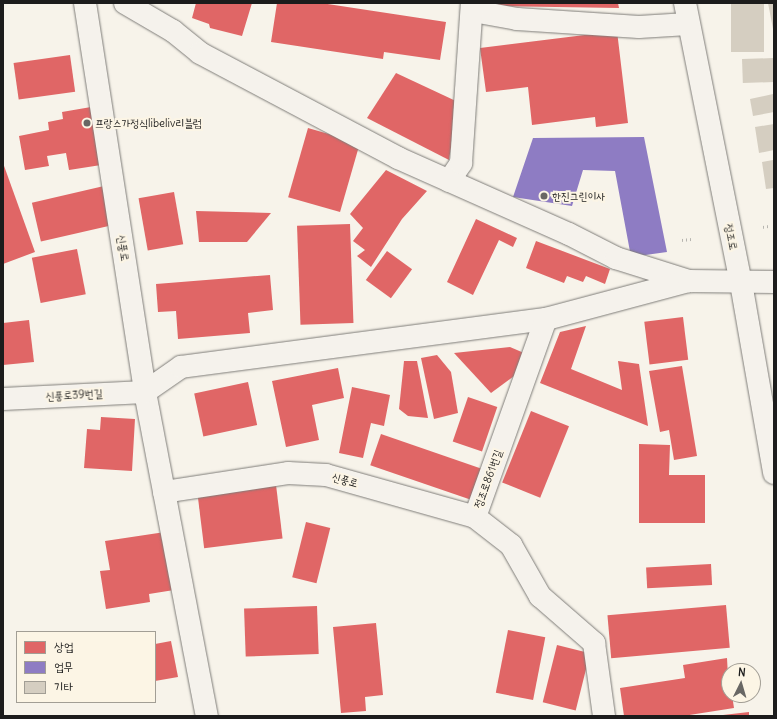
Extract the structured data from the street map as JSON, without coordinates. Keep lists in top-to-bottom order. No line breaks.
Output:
{"streets":{"street":["정조로","신풍로","신풍로39번길","정조로861번길"]},"crossings":[["신풍로","신풍로39번길"],["신풍로","정조로861번길"]],"places":["프랑스가정식libeliv리블럽","한진그린이사"],"legend":["상업","업무","기타"],"north":"top"}
